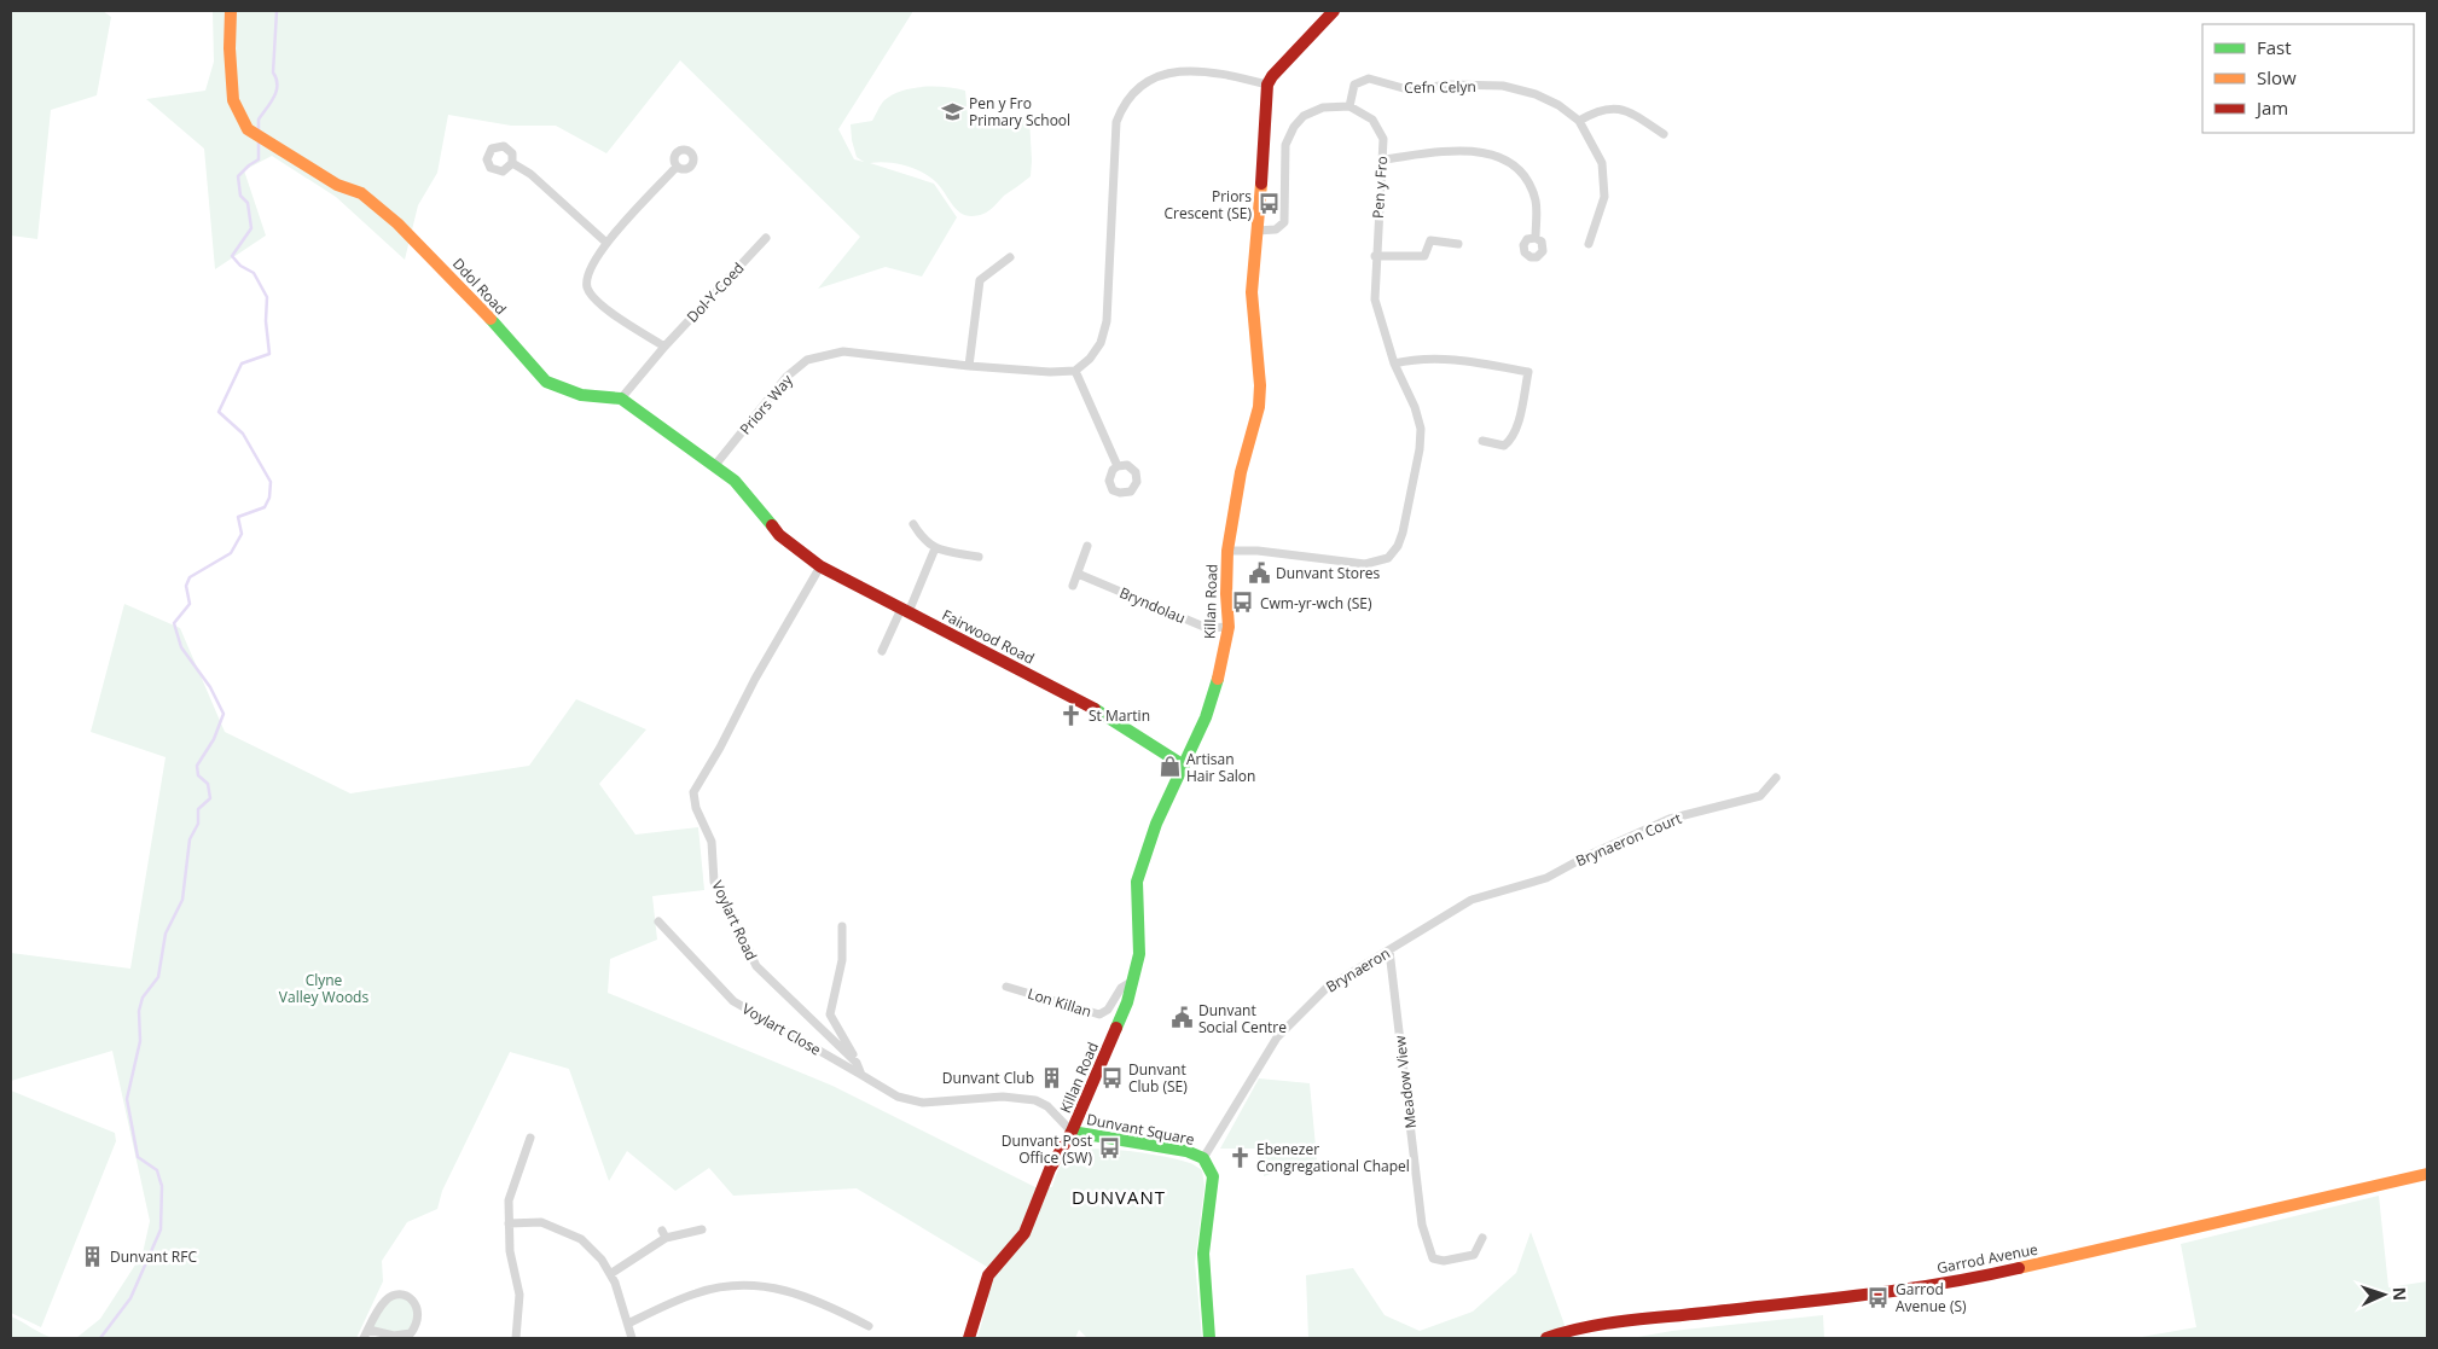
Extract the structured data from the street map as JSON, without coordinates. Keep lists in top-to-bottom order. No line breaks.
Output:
{"streets":{"street":["Cefn Celyn","Pen y Fro","Ddol Road","Dol-Y-Coed","Priors Way","Killan Road","Bryndolau","Fairwood Road","Brynaeron Court","Voylart Road","Brynaeron","Lon Killan","Voylart Close","Meadow View","Dunvant Square","Garrod Avenue"]},"crossings":[["Cefn Celyn","Pen y Fro"],["Pen y Fro","Killan Road"],["Ddol Road","Dol-Y-Coed"],["Ddol Road","Priors Way"],["Ddol Road","Fairwood Road"],["Killan Road","Bryndolau"],["Killan Road","Fairwood Road"],["Killan Road","Lon Killan"],["Killan Road","Dunvant Square"],["Fairwood Road","Voylart Road"],["Brynaeron Court","Brynaeron"],["Voylart Road","Voylart Close"],["Brynaeron","Meadow View"],["Brynaeron","Dunvant Square"]],"districts":["DUNVANT"],"parks":["Clyne Valley Woods"],"places":{"school or university":["Pen y Fro Primary School"],"bus stop":["Priors Crescent (SE)","Cwm-yr-wch (SE)","Dunvant Club (SE)","Dunvant Post Office (SW)","Garrod Avenue (S)"],"public building":["Dunvant Stores","Dunvant Social Centre"],"church":["St Martin","Ebenezer Congregational Chapel"],"shop":["Artisan Hair Salon"],"building":["Dunvant Club","Dunvant RFC"]},"legend":["Fast","Slow","Jam"],"north":"right"}
